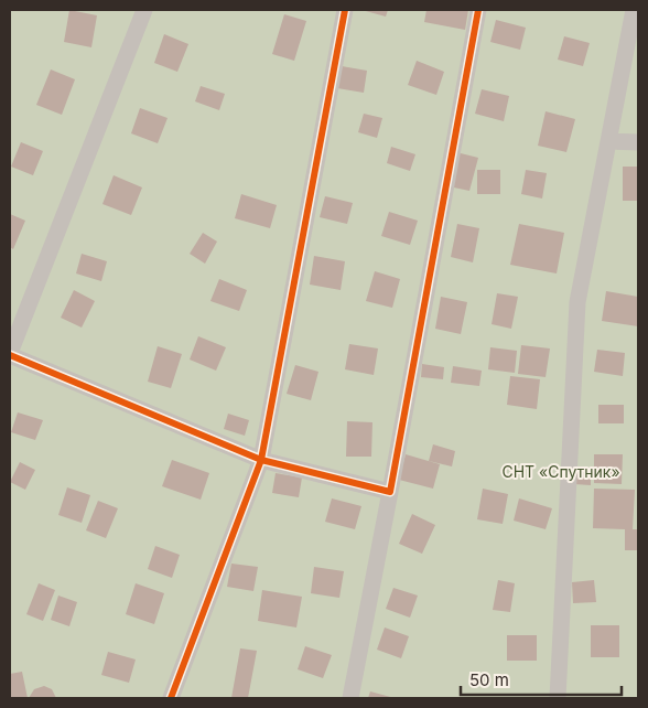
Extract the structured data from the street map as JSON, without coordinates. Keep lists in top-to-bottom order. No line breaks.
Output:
{"parks":["СНТ «Спутник»"],"scale_bar":"50 m"}
